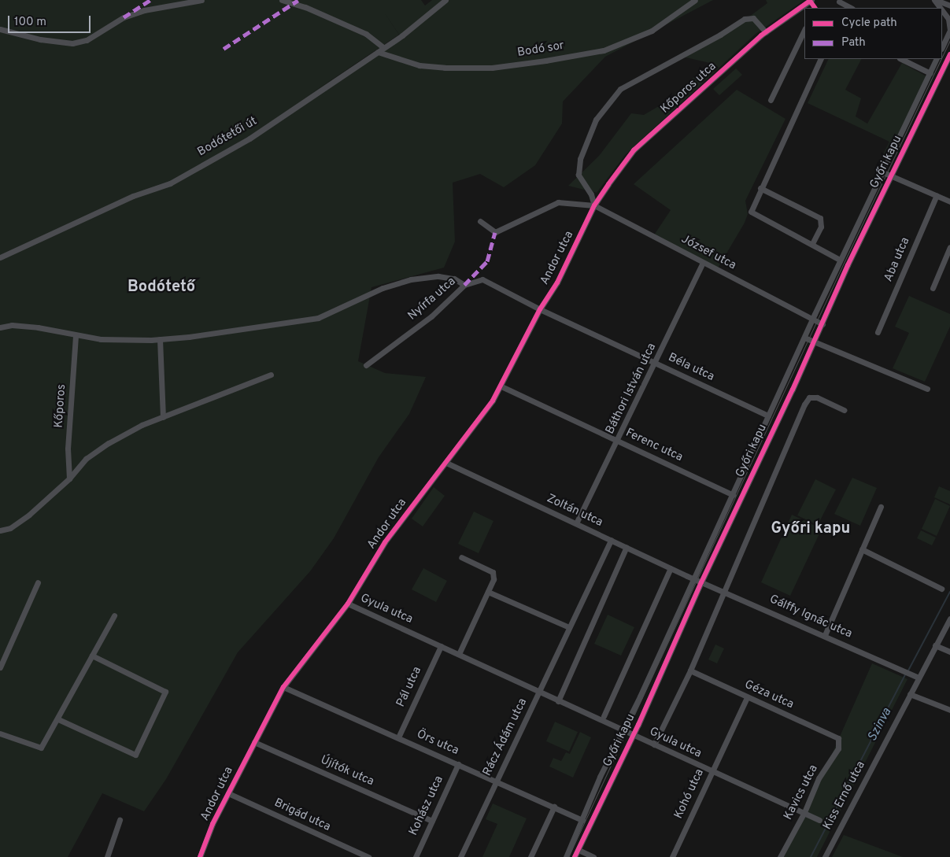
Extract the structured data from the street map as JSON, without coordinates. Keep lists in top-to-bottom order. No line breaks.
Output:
{"streets":{"street":["Bodó sor","Kőporos utca","Bodótetői út","Győri kapu","József utca","Andor utca","Aba utca","Nyírfa utca","Béla utca","Báthori István utca","Kőporos","Ferenc utca","Zoltán utca","Gyula utca","Gálffy Ignác utca","Pál utca","Géza utca","Rácz Ádám utca","Örs utca","Újítók utca","Kavics utca","Kohó utca","Kiss Ernő utca","Kohász utca","Brigád utca"]},"crossings":[["Bodó sor","Bodótetői út"],["Kőporos utca","József utca"],["Kőporos utca","Andor utca"],["Győri kapu","József utca"],["Győri kapu","Béla utca"],["Győri kapu","Ferenc utca"],["Győri kapu","Zoltán utca"],["Győri kapu","Gyula utca"],["Győri kapu","Gálffy Ignác utca"],["Győri kapu","Örs utca"],["József utca","Andor utca"],["József utca","Báthori István utca"],["Andor utca","Nyírfa utca"],["Andor utca","Béla utca"],["Andor utca","Ferenc utca"],["Andor utca","Zoltán utca"],["Andor utca","Gyula utca"],["Andor utca","Örs utca"],["Andor utca","Újítók utca"],["Andor utca","Brigád utca"],["Nyírfa utca","Béla utca"],["Béla utca","Báthori István utca"],["Báthori István utca","Ferenc utca"],["Báthori István utca","Zoltán utca"],["Zoltán utca","Gálffy Ignác utca"],["Zoltán utca","Rácz Ádám utca"],["Gyula utca","Pál utca"],["Gyula utca","Rácz Ádám utca"],["Gyula utca","Kavics utca"],["Gyula utca","Kohó utca"],["Gálffy Ignác utca","Kiss Ernő utca"],["Pál utca","Örs utca"],["Géza utca","Kavics utca"],["Géza utca","Kohó utca"],["Rácz Ádám utca","Örs utca"],["Örs utca","Kohász utca"],["Újítók utca","Kohász utca"]],"districts":["Bodótető","Győri kapu"],"water":["Szinva"],"legend":["Cycle path","Path"],"scale_bar":"100 m"}
